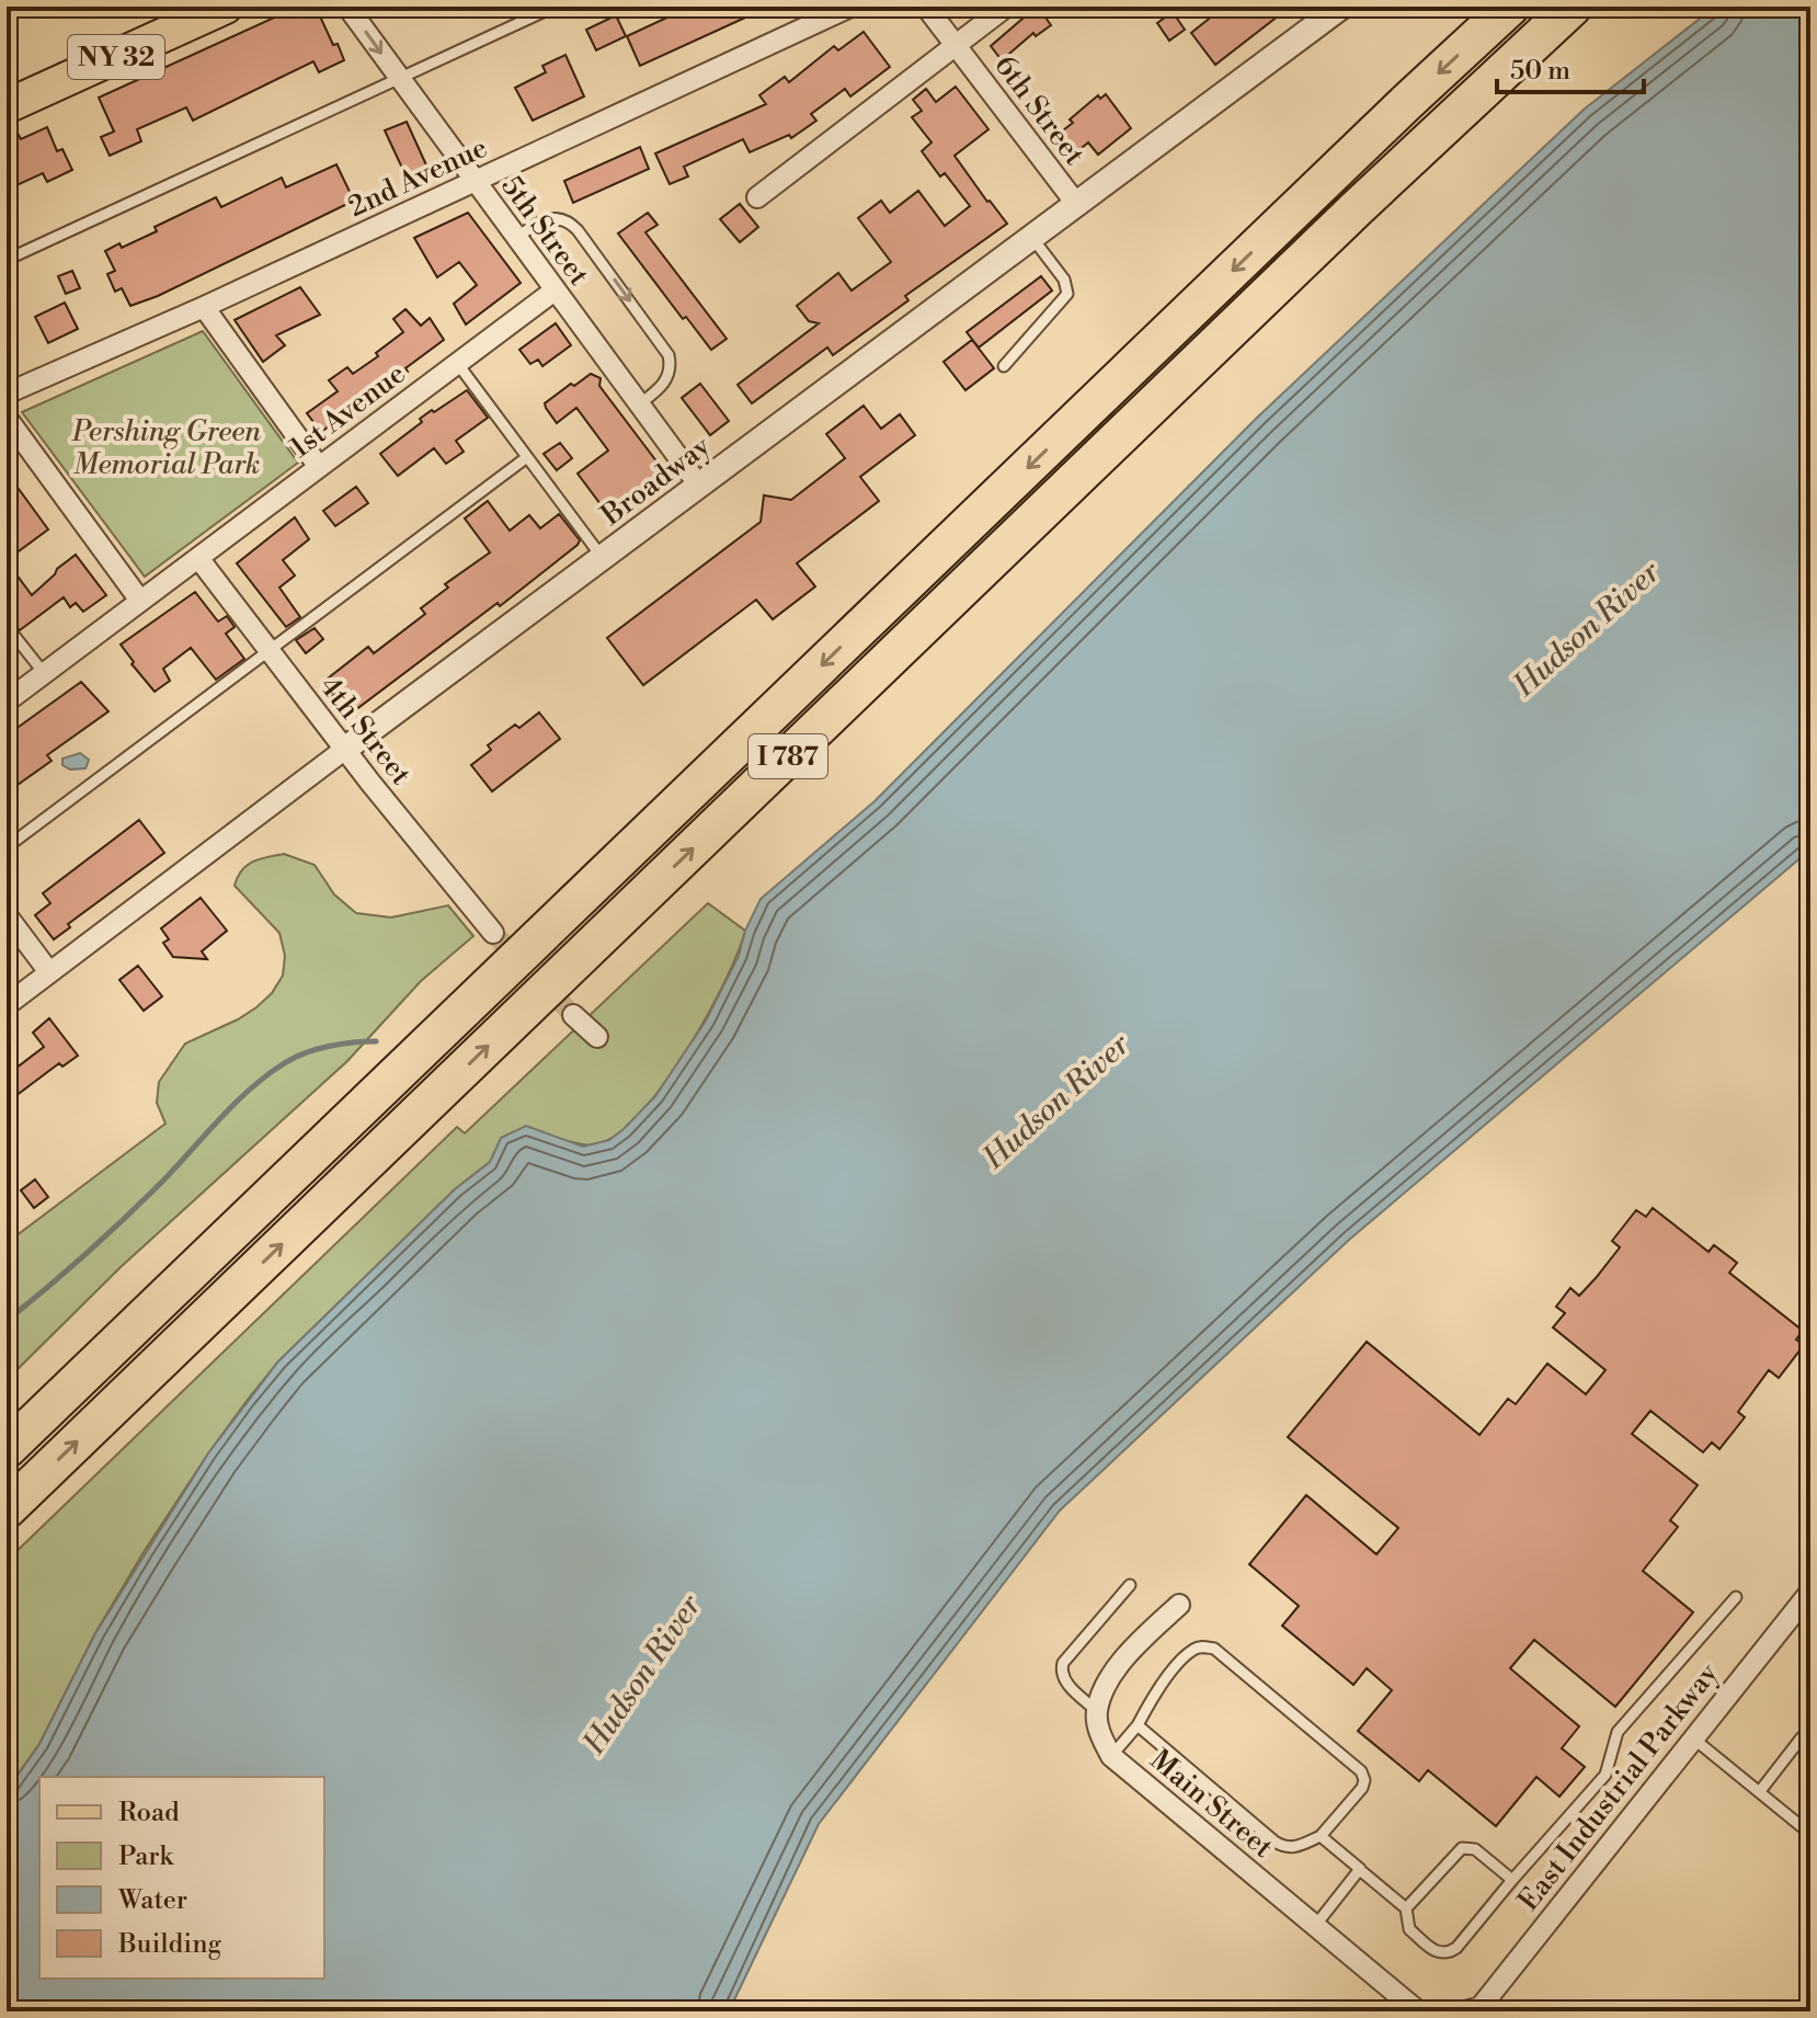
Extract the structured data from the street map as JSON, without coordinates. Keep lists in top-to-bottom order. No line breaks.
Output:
{"streets":{"highway":["I 787"],"main road":["NY 32"],"street":["6th Street","2nd Avenue","5th Street","1st Avenue","Broadway","4th Street","East Industrial Parkway","Main Street"]},"crossings":[["6th Street","Broadway"],["2nd Avenue","5th Street"],["5th Street","1st Avenue"],["5th Street","Broadway"],["1st Avenue","4th Street"],["Broadway","4th Street"]],"water":["Hudson River"],"parks":["Pershing Green Memorial Park"],"legend":["Road","Park","Water","Building"],"scale_bar":"50 m"}
